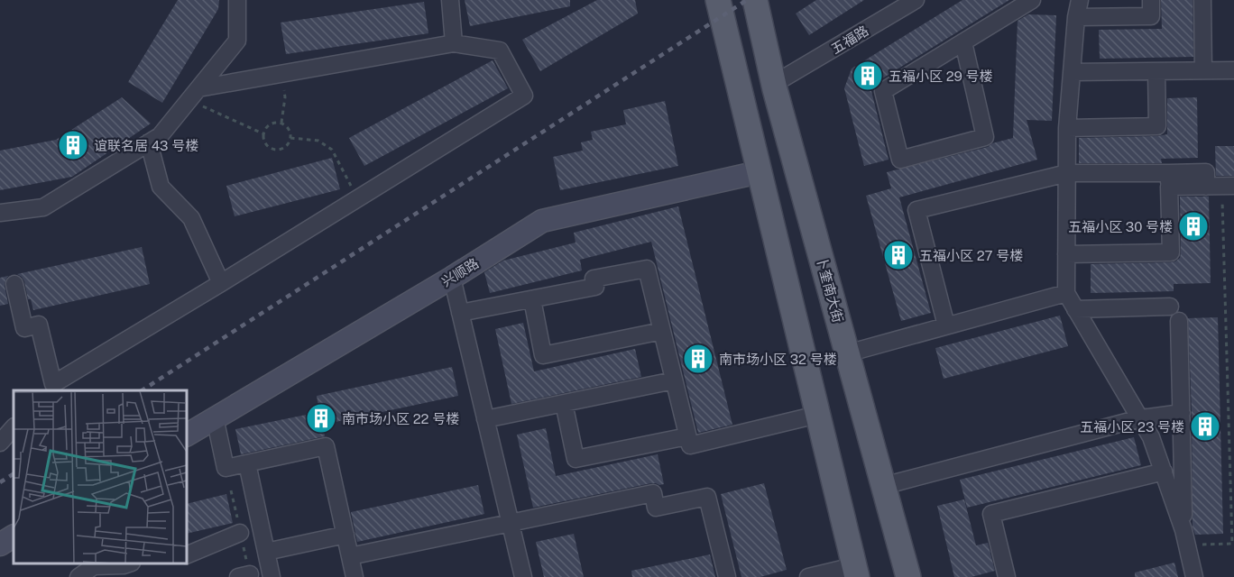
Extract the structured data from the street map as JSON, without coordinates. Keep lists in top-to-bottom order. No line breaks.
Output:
{"streets":{"main road":["卜奎南大街"],"street":["五福路","兴顺路"]},"places":{"building":["五福小区 29 号楼","谊联名居 43 号楼","五福小区 30 号楼","五福小区 27 号楼","南市场小区 32 号楼","南市场小区 22 号楼","五福小区 23 号楼"]}}
